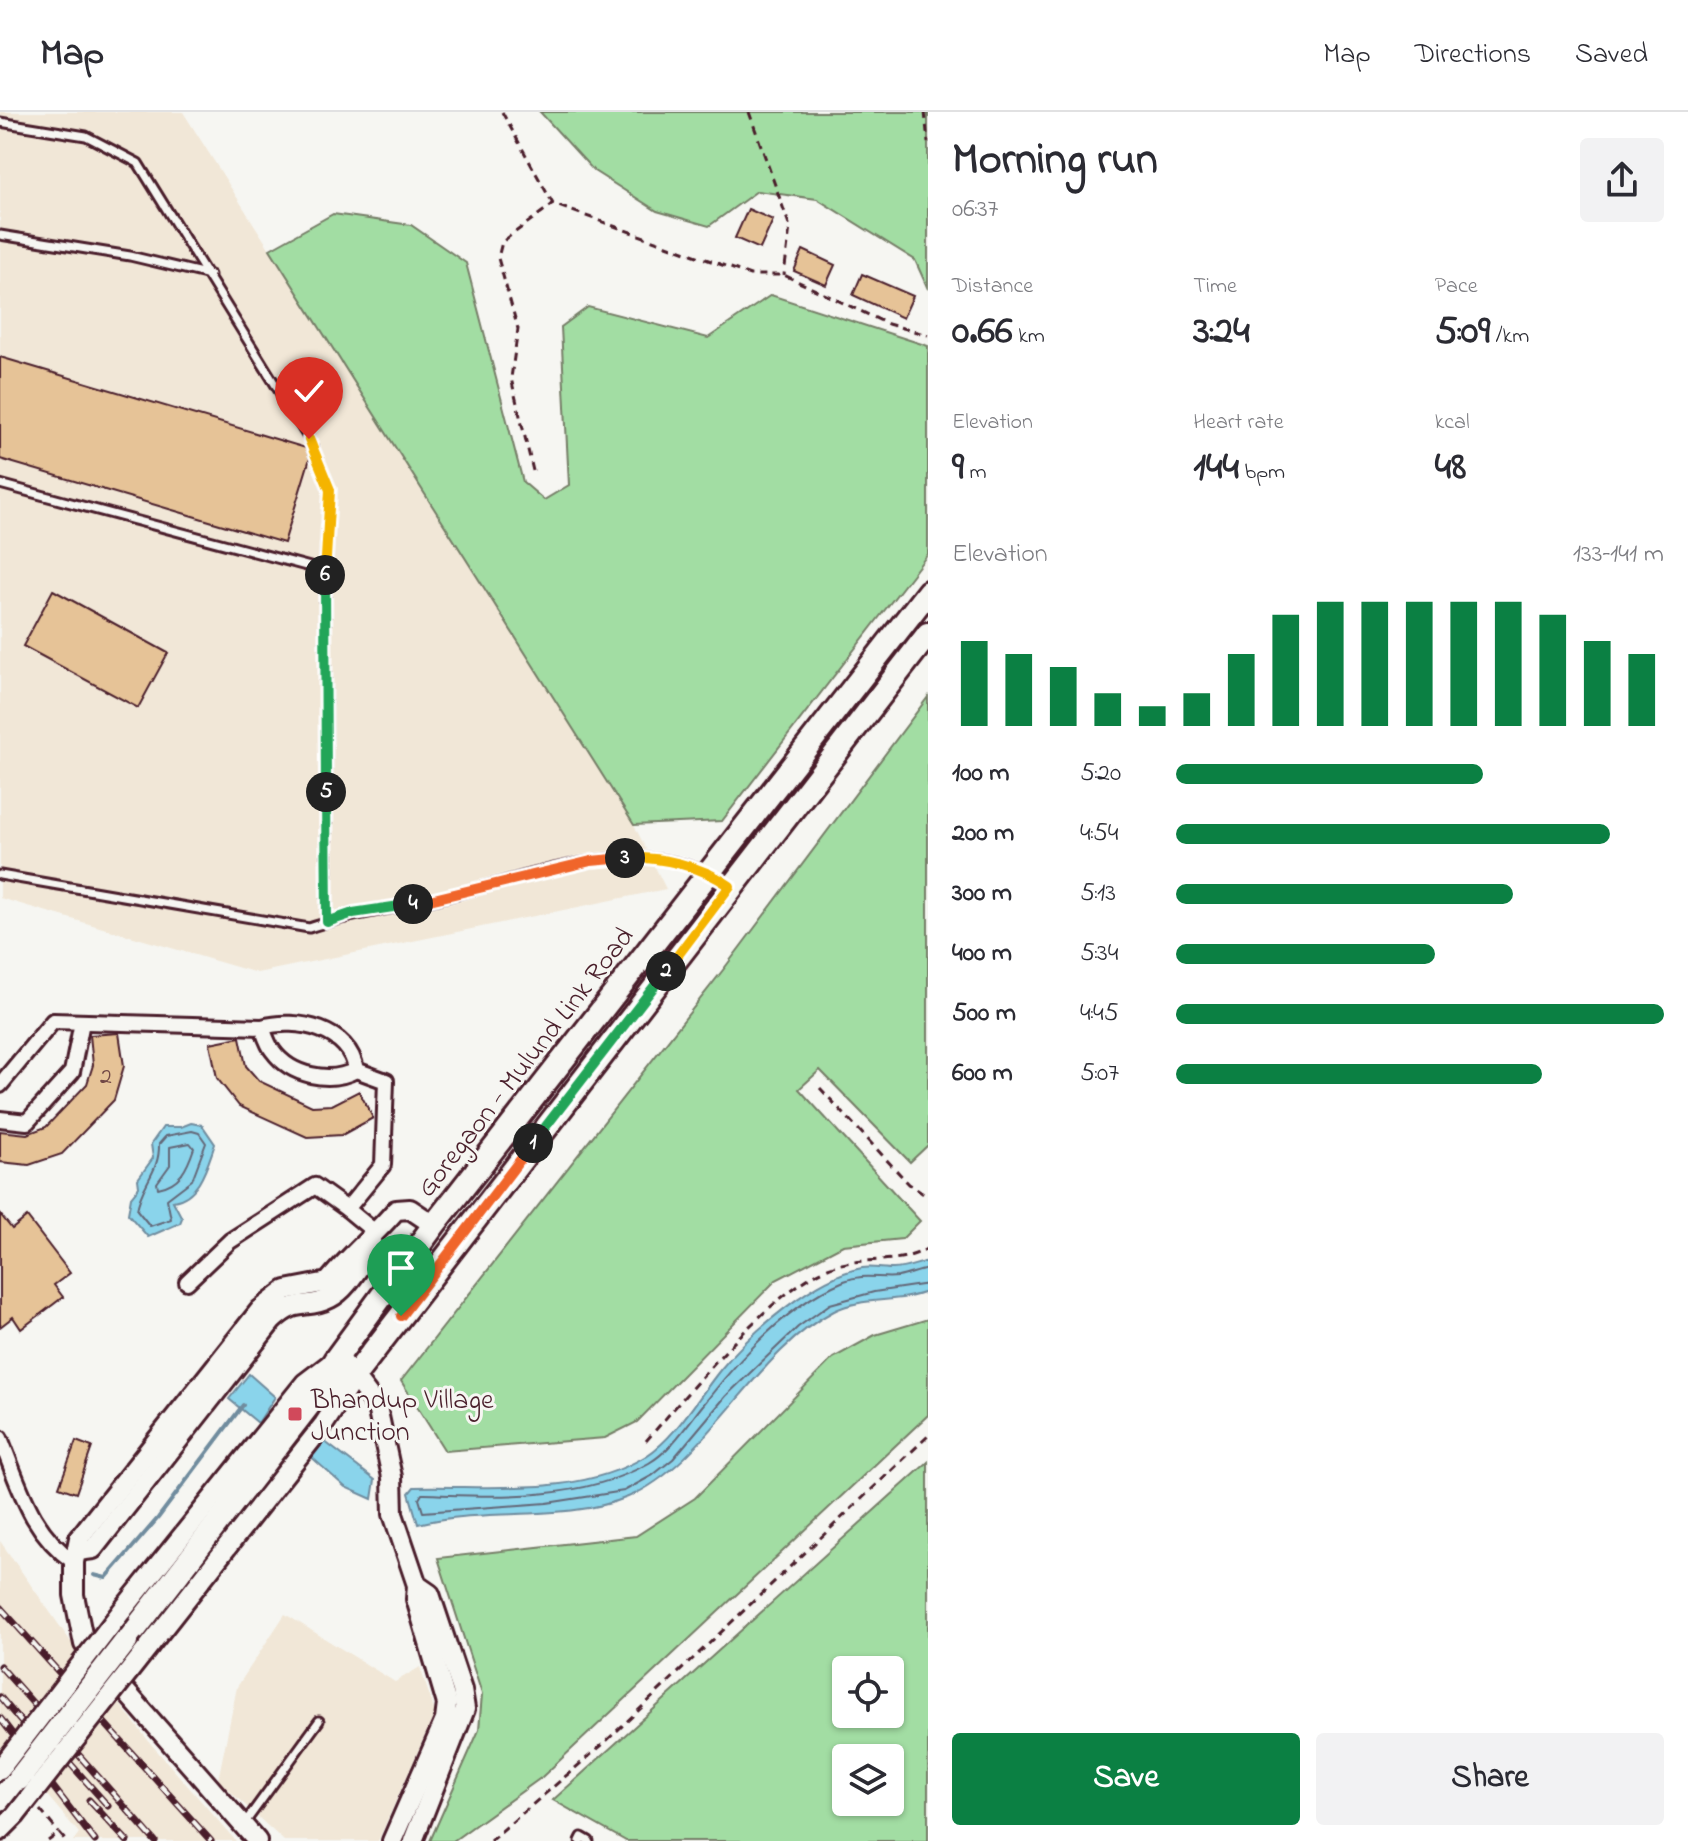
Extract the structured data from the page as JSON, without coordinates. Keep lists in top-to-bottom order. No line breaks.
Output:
{"streets":{"main road":["Goregaon - Mulund Link Road"]},"places":{"transit":["Bhandup Village Junction"]},"house_numbers":["2"],"page":{"header":"Map","nav":["Map","Directions","Saved"],"heading":["Morning run","06:37"],"stats":[["Distance","0.66 km"],["Time","3:24"],["Pace","5:09 /km"],["Elevation","9 m"],["Heart rate","144 bpm"],["kcal","48"]],"chart":["Elevation","133–141 m"],"pins":["6","5","3","4","2","1"],"list":[{"name":"100 m","note":"5:20"},{"name":"200 m","note":"4:54"},{"name":"300 m","note":"5:13"},{"name":"400 m","note":"5:34"},{"name":"500 m","note":"4:45"},{"name":"600 m","note":"5:07"}],"buttons":["Save","Share"]}}
